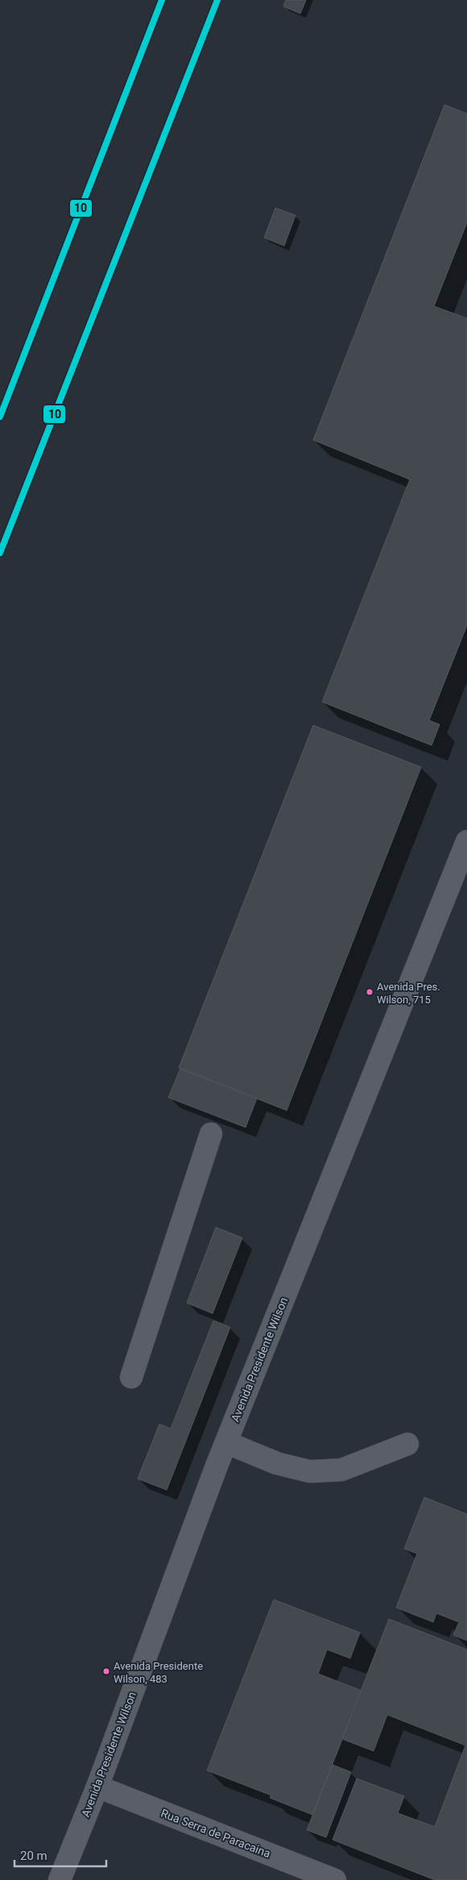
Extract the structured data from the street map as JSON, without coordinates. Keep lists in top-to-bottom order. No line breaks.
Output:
{"streets":{"street":["Avenida Presidente Wilson","Rua Serra de Paracaina"]},"crossings":[["Avenida Presidente Wilson","Rua Serra de Paracaina"]],"places":["Avenida Pres. Wilson, 715","Avenida Presidente Wilson, 483"],"lines":["transit line 10"],"scale_bar":"20 m"}
